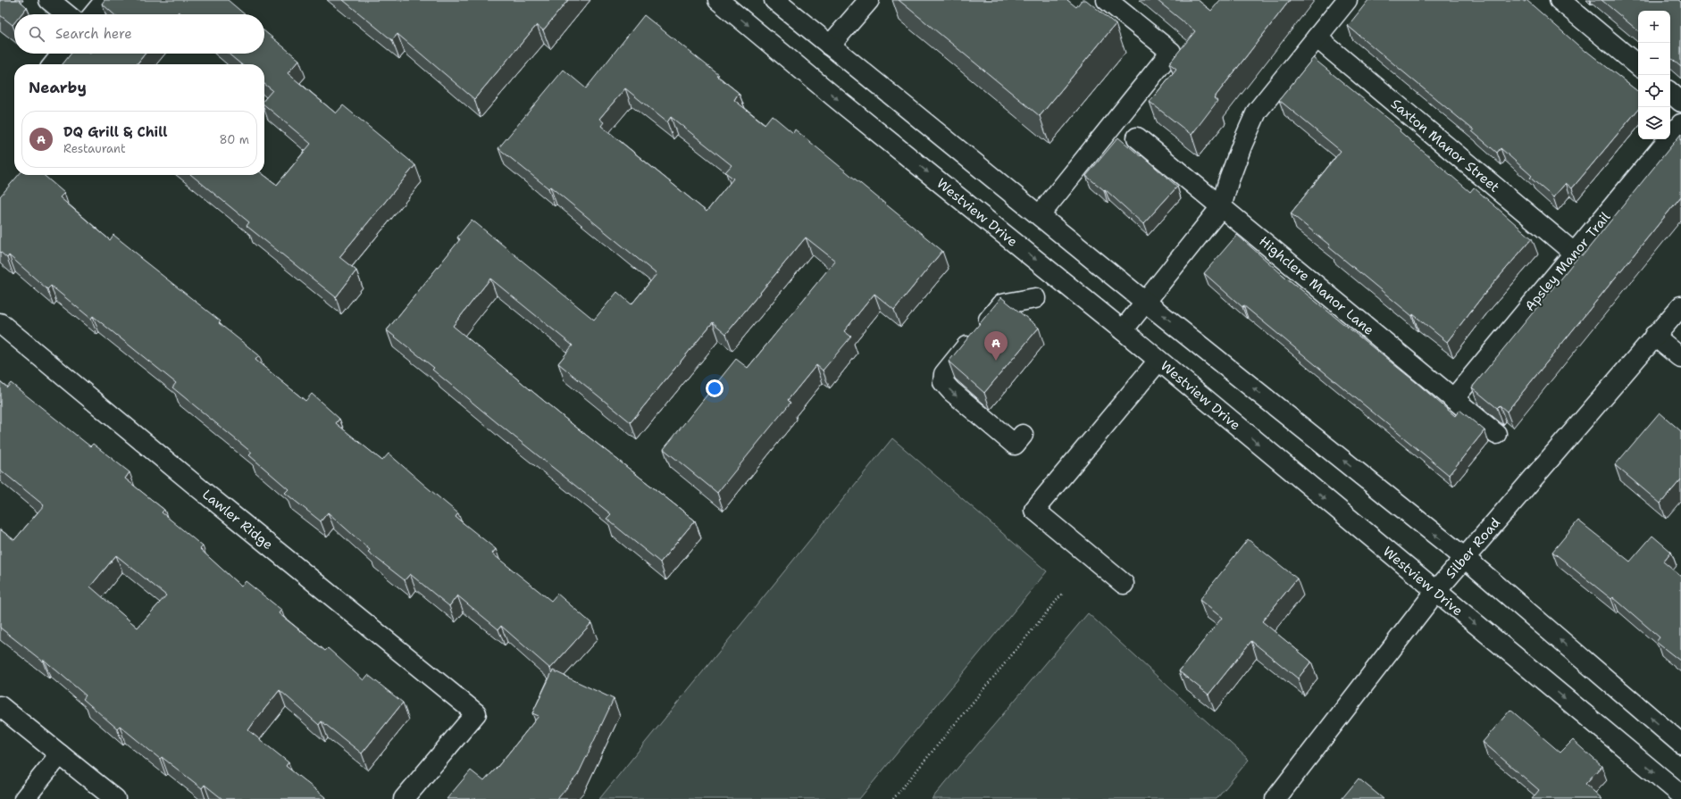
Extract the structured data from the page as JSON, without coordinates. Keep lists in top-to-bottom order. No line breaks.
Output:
{"streets":{"street":["Saxton Manor Street","Westview Drive","Apsley Manor Trail","Highclere Manor Lane","Lawler Ridge","Silber Road"]},"crossings":[["Saxton Manor Street","Apsley Manor Trail"],["Westview Drive","Silber Road"],["Apsley Manor Trail","Highclere Manor Lane"]],"page":{"map_buttons":["+","−"],"search":"Search here","heading":"Nearby","list":[{"mark":"A","name":"DQ Grill & Chill","note":"Restaurant","value":"80 m"}],"pins":"A"}}
